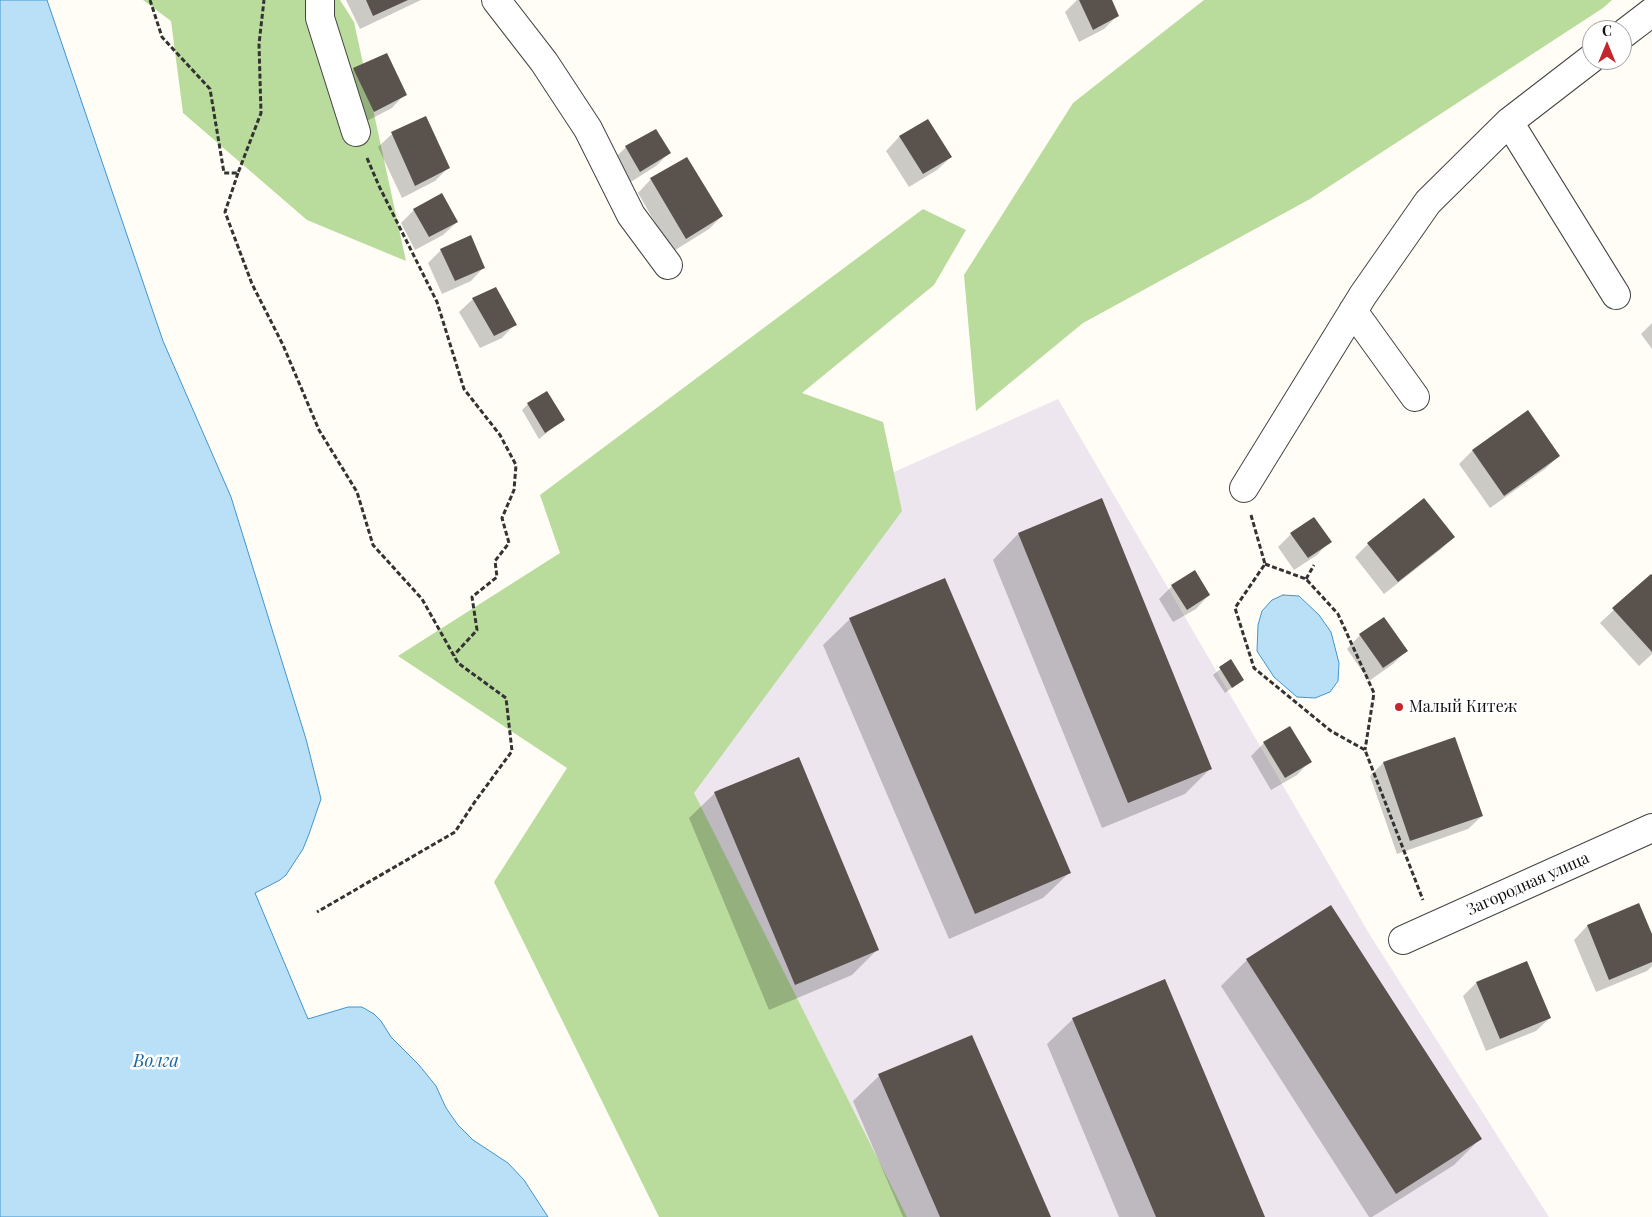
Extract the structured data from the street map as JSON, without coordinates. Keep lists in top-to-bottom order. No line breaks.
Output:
{"streets":{"street":["Загородная улица"]},"water":["Волга"],"places":["Малый Китеж"],"north":"top"}
